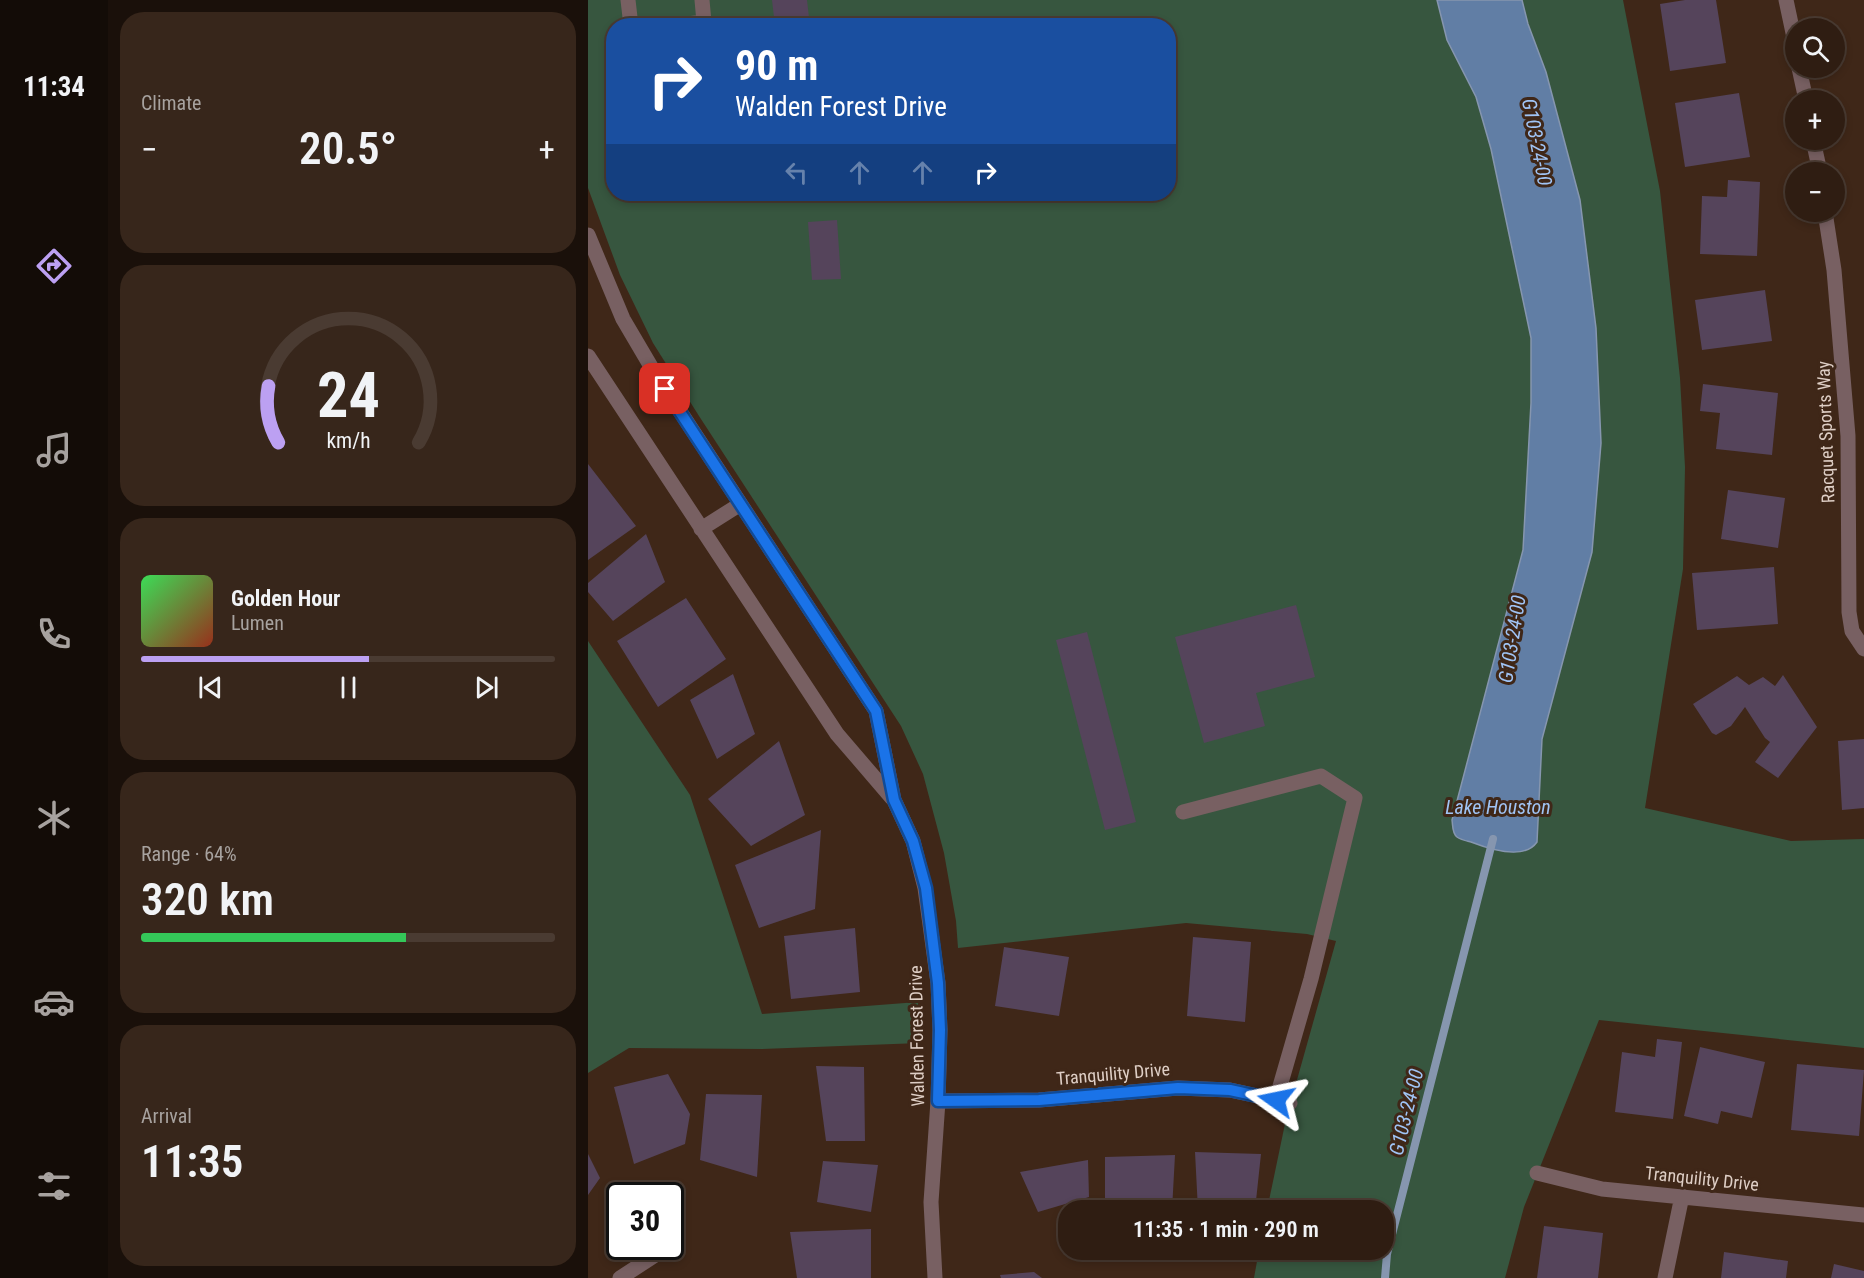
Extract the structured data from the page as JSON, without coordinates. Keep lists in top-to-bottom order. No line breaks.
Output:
{"streets":{"street":["Racquet Sports Way","Walden Forest Drive","Tranquility Drive"]},"crossings":[["Walden Forest Drive","Tranquility Drive"]],"water":["G103-24-00","Lake Houston"],"page":{"tabs":"11:34","tile":["Climate",["Range · 64%","320 km"],["Arrival","11:35"]],"map_buttons":["+","−"],"turn":["90 m","Walden Forest Drive"],"heat":["−","20.5°","+"],"song":["Golden Hour","Lumen"],"limit":"30","trip":"11:35 · 1 min · 290 m","gauge":["24","km/h"]}}
